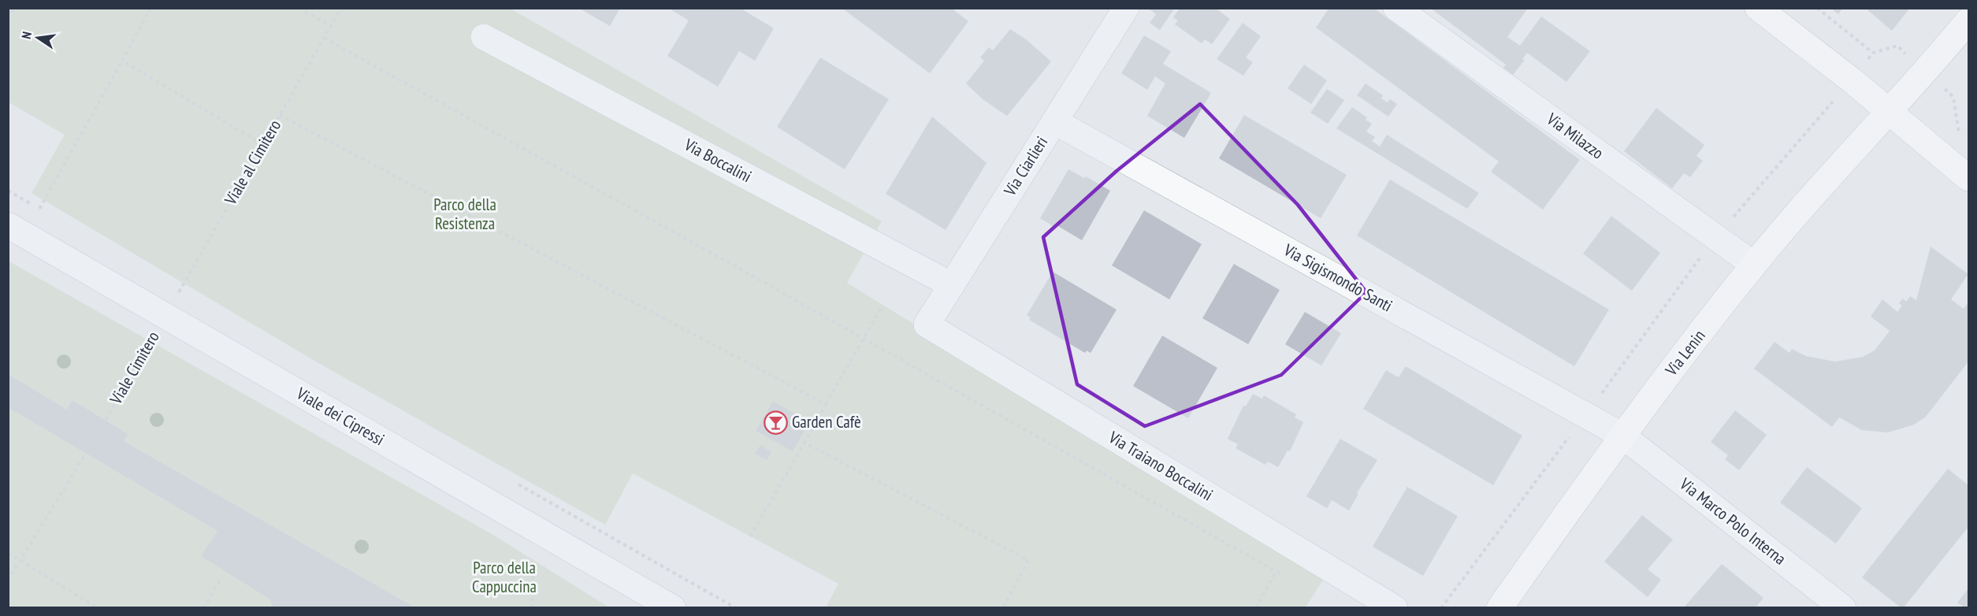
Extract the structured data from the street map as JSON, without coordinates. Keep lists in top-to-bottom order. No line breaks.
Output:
{"streets":{"street":["Via Milazzo","Via Boccalini","Via Ciarlieri","Via Sigismondo Santi","Via Lenin","Viale dei Cipressi","Via Traiano Boccalini","Via Marco Polo Interna"],"path":["Viale al Cimitero","Viale Cimitero"]},"crossings":[["Via Milazzo","Via Lenin"],["Via Boccalini","Via Ciarlieri"],["Viale al Cimitero","Viale Cimitero"],["Viale al Cimitero","Viale dei Cipressi"],["Via Ciarlieri","Via Sigismondo Santi"],["Via Ciarlieri","Via Traiano Boccalini"],["Via Sigismondo Santi","Via Lenin"],["Via Sigismondo Santi","Via Marco Polo Interna"],["Via Lenin","Via Marco Polo Interna"],["Viale Cimitero","Viale dei Cipressi"]],"parks":["Parco della Resistenza","Parco della Cappuccina"],"places":{"bar":["Garden Cafè"]},"north":"left"}
